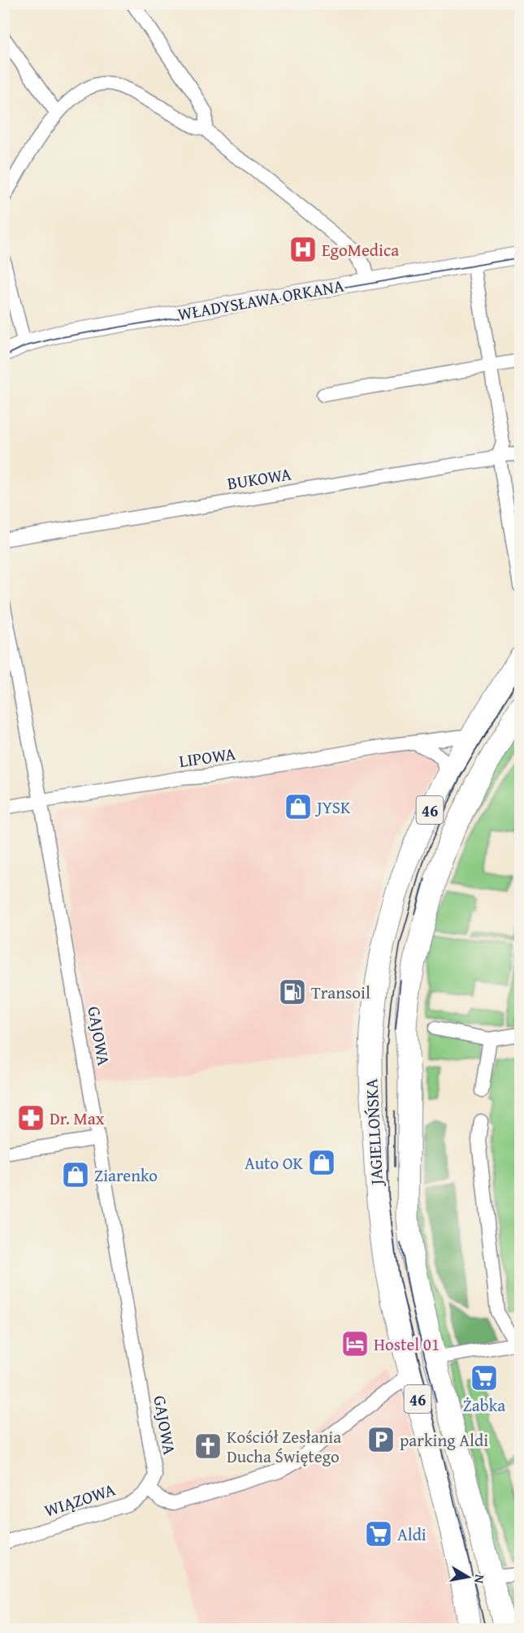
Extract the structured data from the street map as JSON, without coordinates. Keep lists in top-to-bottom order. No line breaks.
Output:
{"streets":{"main road":["46","JAGIELLOŃSKA"],"street":["WŁADYSŁAWA ORKANA","BUKOWA","LIPOWA","GAJOWA","WIĄZOWA"]},"crossings":[["LIPOWA","GAJOWA"],["LIPOWA","JAGIELLOŃSKA"],["GAJOWA","WIĄZOWA"]],"places":{"hospital":["EgoMedica"],"shop":["JYSK","Auto OK","Ziarenko"],"fuel station":["Transoil"],"pharmacy":["Dr. Max"],"hotel":["Hostel 01"],"supermarket":["Żabka","Aldi"],"parking":["parking Aldi"],"church":["Kościół Zesłania Ducha Świętego"]},"north":"right"}
